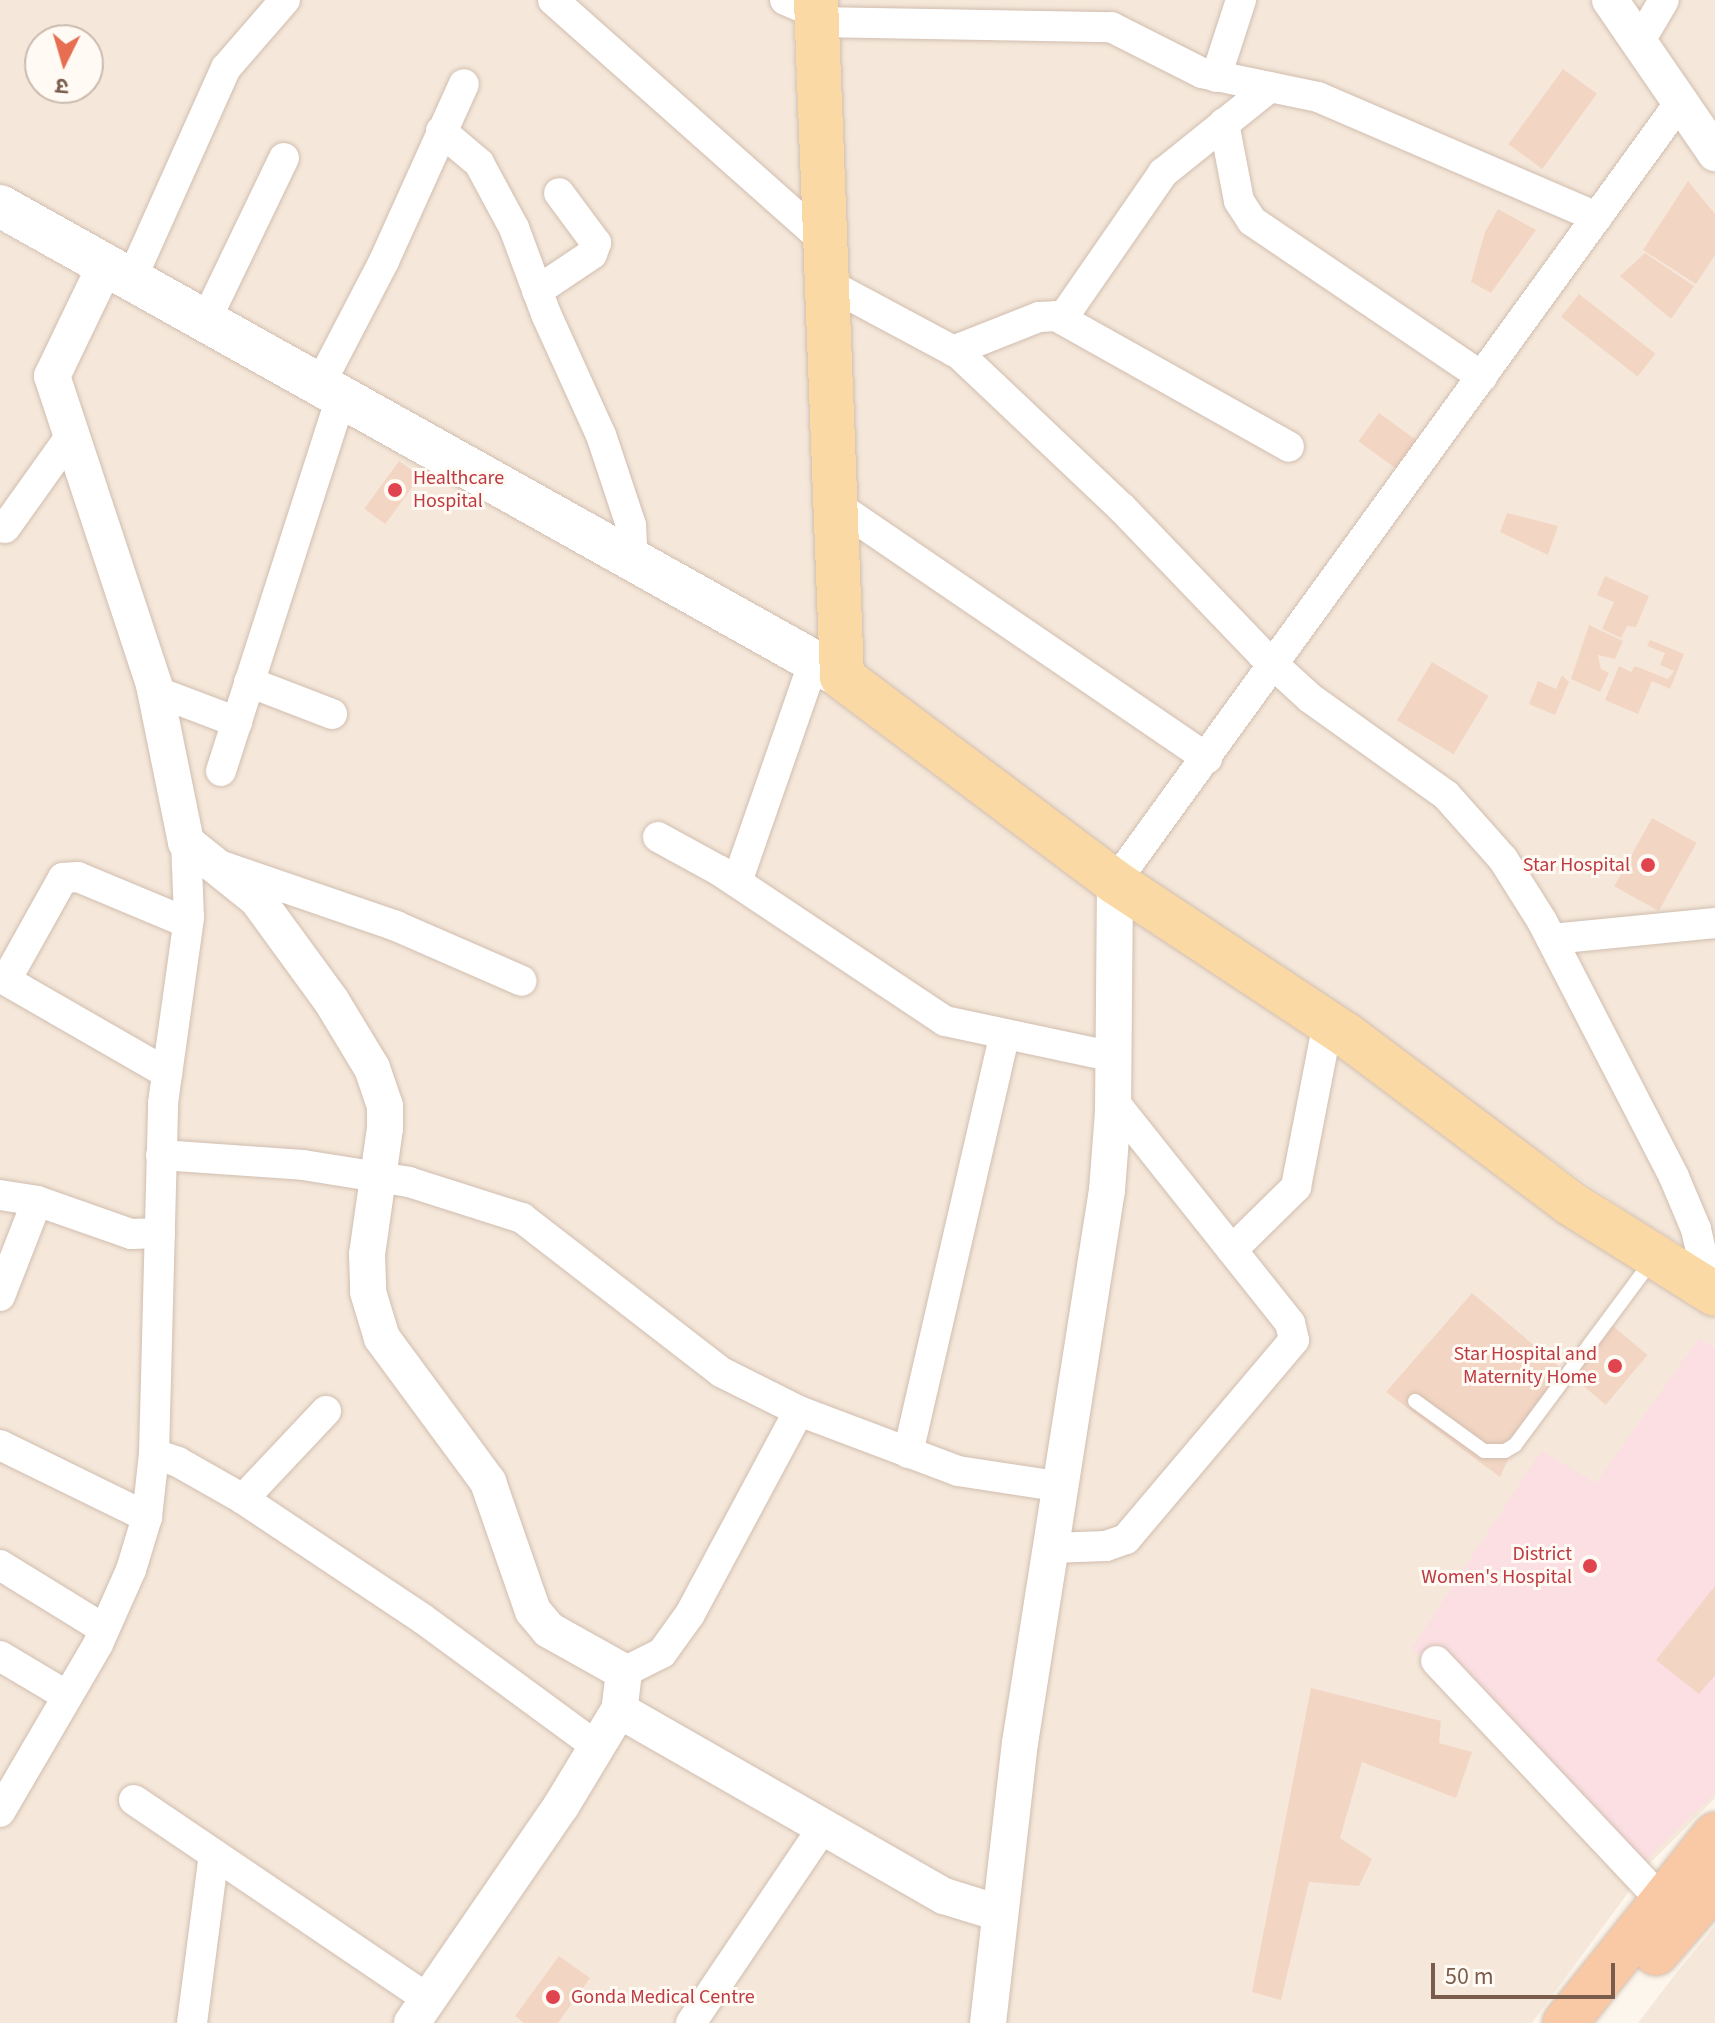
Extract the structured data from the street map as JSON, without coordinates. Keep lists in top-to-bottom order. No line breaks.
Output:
{"places":["Healthcare Hospital","Star Hospital","Star Hospital and Maternity Home","District Women's Hospital","Gonda Medical Centre"],"scale_bar":"50 m","north":"bottom"}
